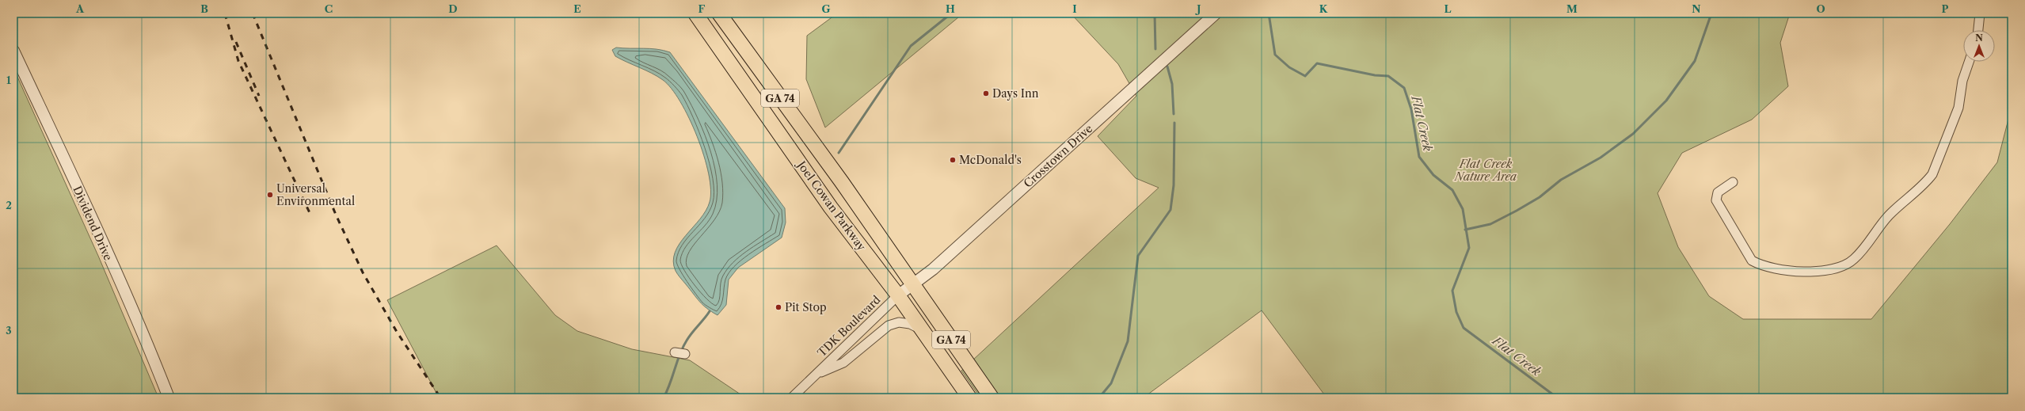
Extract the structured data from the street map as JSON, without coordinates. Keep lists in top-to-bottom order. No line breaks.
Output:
{"streets":{"main road":["GA 74","Joel Cowan Parkway"],"street":["Crosstown Drive","Dividend Drive","TDK Boulevard"]},"crossings":[["Crosstown Drive","Joel Cowan Parkway"],["Crosstown Drive","TDK Boulevard"],["Joel Cowan Parkway","TDK Boulevard"]],"water":["Flat Creek"],"parks":["Flat Creek Nature Area"],"places":["Days Inn","McDonald's","Universal Environmental","Pit Stop"],"north":"top","grid":{"columns":["A","B","C","D","E","F","G","H","I","J","K","L","M","N","O","P"],"rows":["1","2","3"]}}
